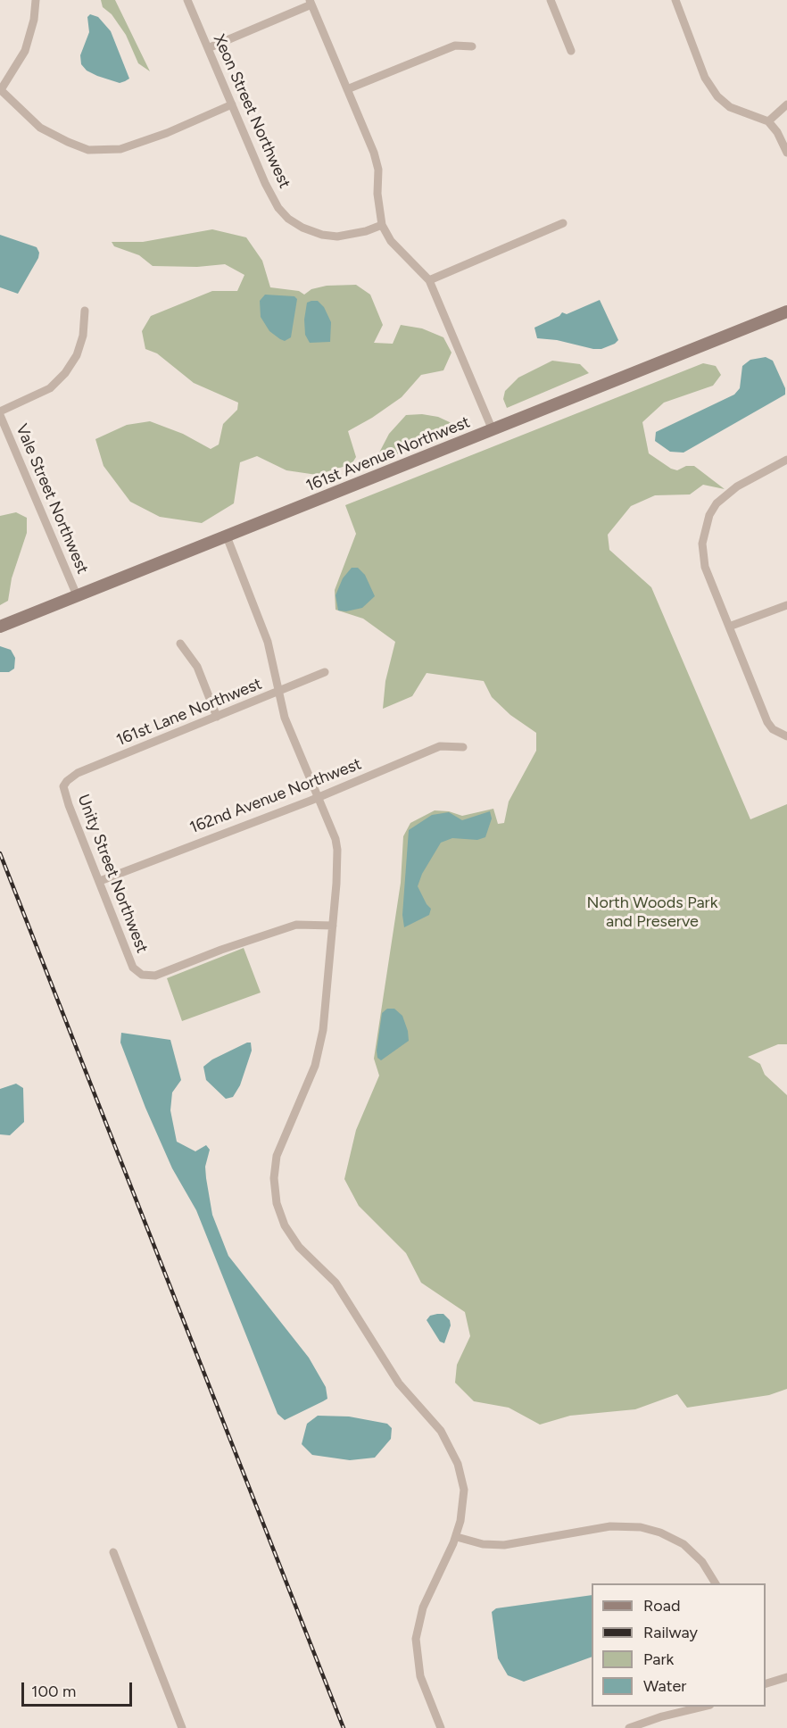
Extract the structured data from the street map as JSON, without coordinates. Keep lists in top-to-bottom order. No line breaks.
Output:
{"streets":{"main road":["161st Avenue Northwest"],"street":["Xeon Street Northwest","Vale Street Northwest","161st Lane Northwest","162nd Avenue Northwest","Unity Street Northwest"]},"crossings":[["161st Avenue Northwest","Vale Street Northwest"],["161st Lane Northwest","Unity Street Northwest"],["162nd Avenue Northwest","Unity Street Northwest"]],"parks":["North Woods Park and Preserve"],"legend":["Road","Railway","Park","Water"],"scale_bar":"100 m"}
